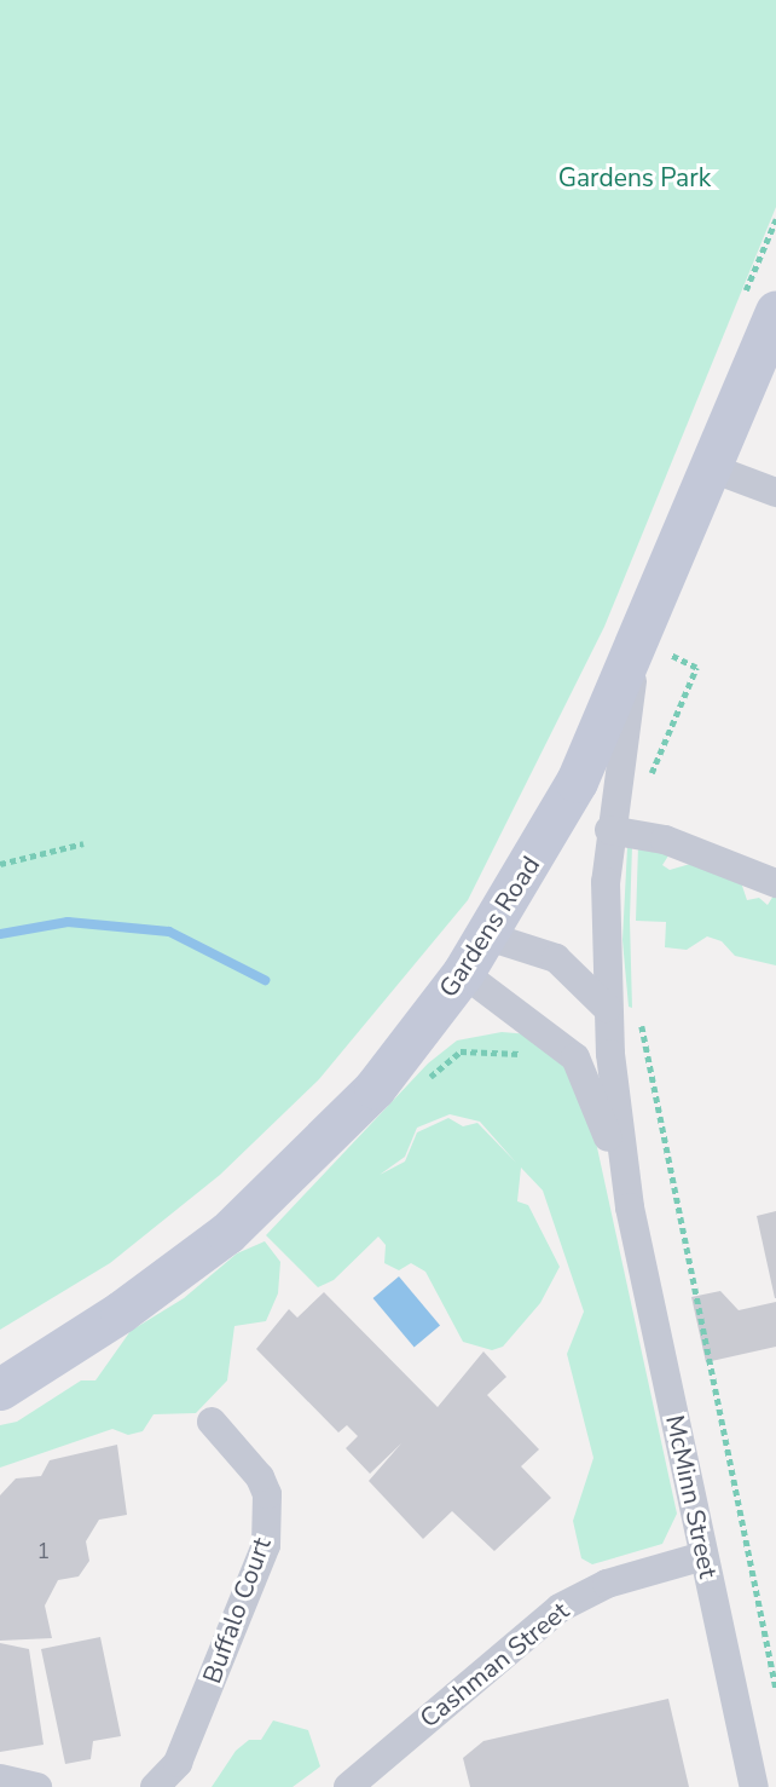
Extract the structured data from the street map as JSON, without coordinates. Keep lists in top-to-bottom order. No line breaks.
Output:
{"streets":{"street":["Gardens Road","McMinn Street","Buffalo Court","Cashman Street"]},"crossings":[["McMinn Street","Cashman Street"]],"parks":["Gardens Park"],"house_numbers":["1"]}
